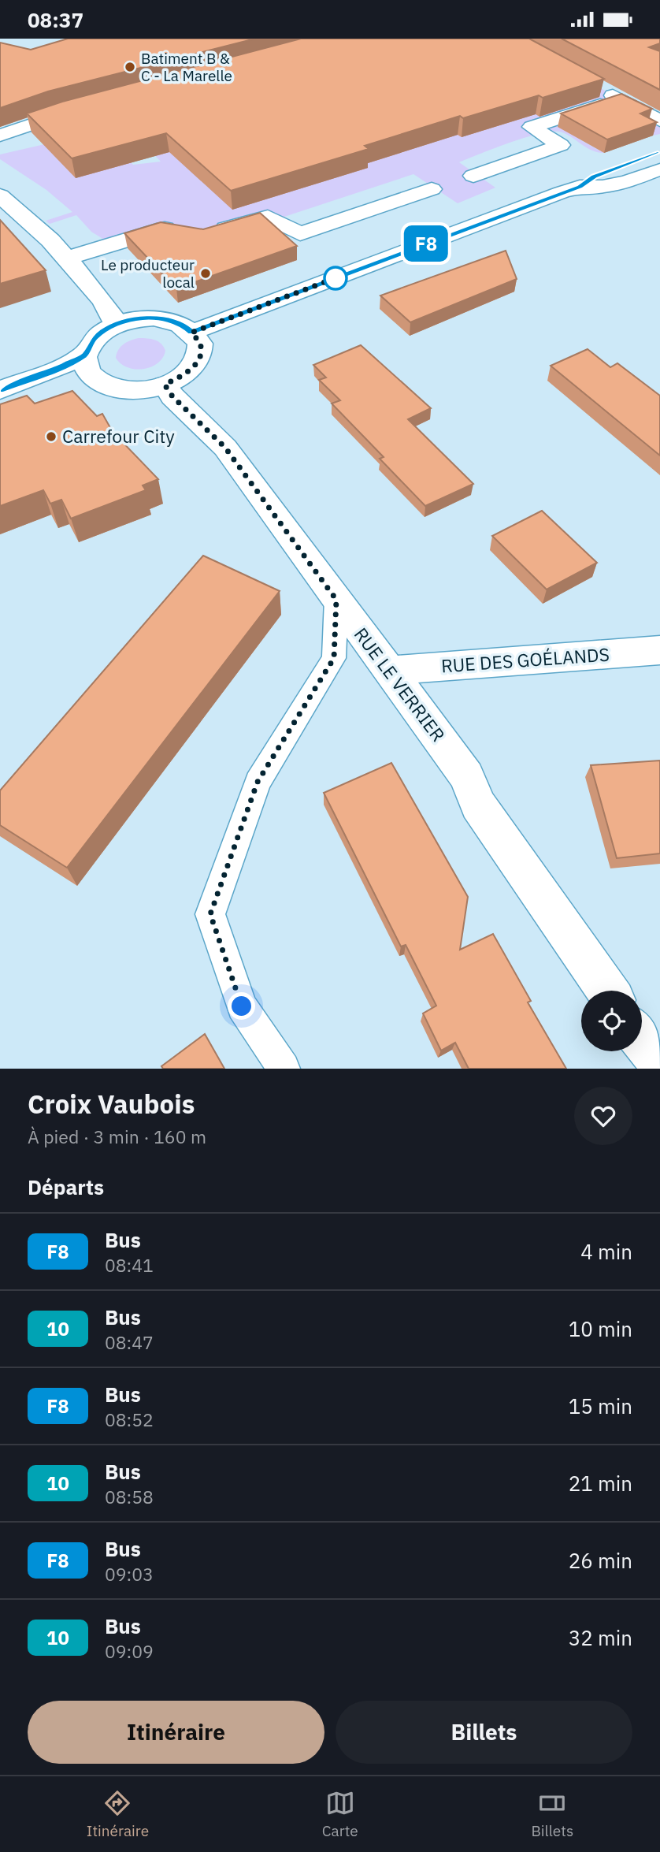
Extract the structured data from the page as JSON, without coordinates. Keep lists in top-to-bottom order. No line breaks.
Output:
{"streets":{"street":["RUE DES GOÉLANDS","RUE LE VERRIER"]},"crossings":[["RUE DES GOÉLANDS","RUE LE VERRIER"]],"places":["Batiment B & C - La Marelle","Le producteur local","Carrefour City"],"lines":["bus line F8"],"page":{"status":"08:37","on_map":"F8","heading":[["Croix Vaubois","À pied · 3 min · 160 m"],"Départs"],"list":[{"mark":"F8","name":"Bus","note":"08:41","value":"4 min"},{"mark":"10","name":"Bus","note":"08:47","value":"10 min"},{"mark":"F8","name":"Bus","note":"08:52","value":"15 min"},{"mark":"10","name":"Bus","note":"08:58","value":"21 min"},{"mark":"F8","name":"Bus","note":"09:03","value":"26 min"},{"mark":"10","name":"Bus","note":"09:09","value":"32 min"}],"buttons":["Itinéraire","Billets"],"tabs":["Itinéraire","Carte","Billets"]}}
